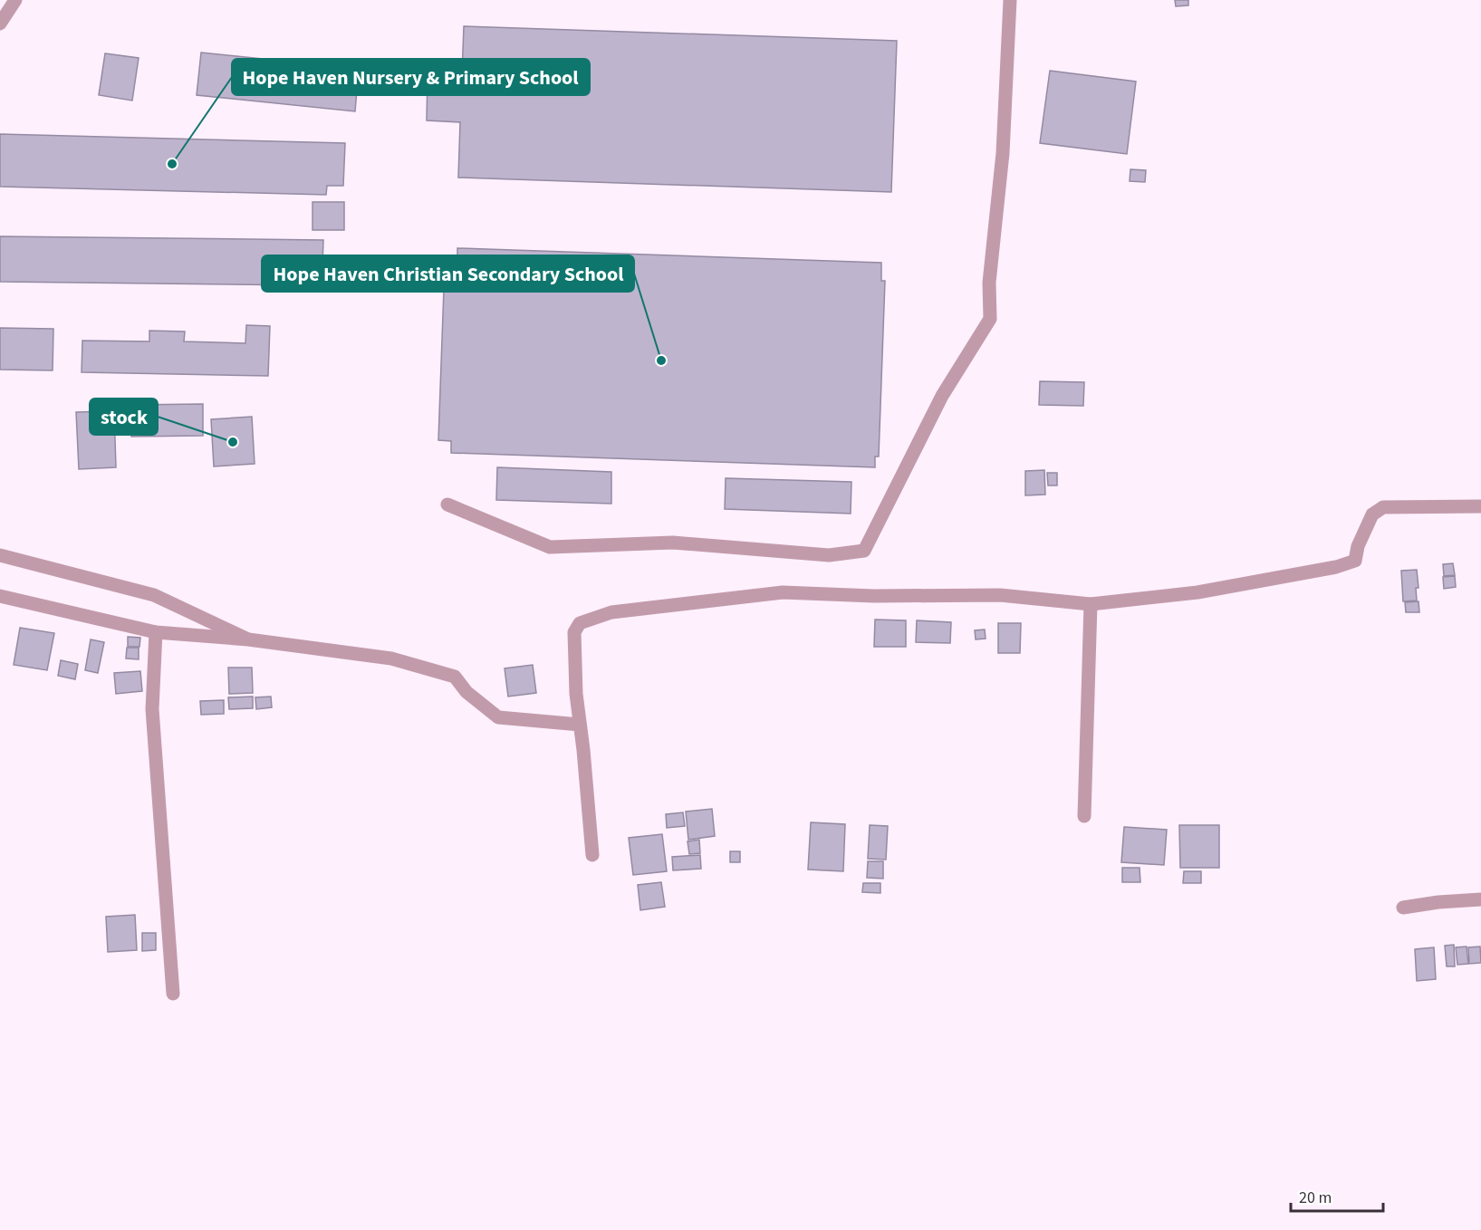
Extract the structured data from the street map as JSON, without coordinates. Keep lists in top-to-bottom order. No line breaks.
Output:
{"places":["Hope Haven Nursery & Primary School","Hope Haven Christian Secondary School","stock"],"scale_bar":"20 m"}
